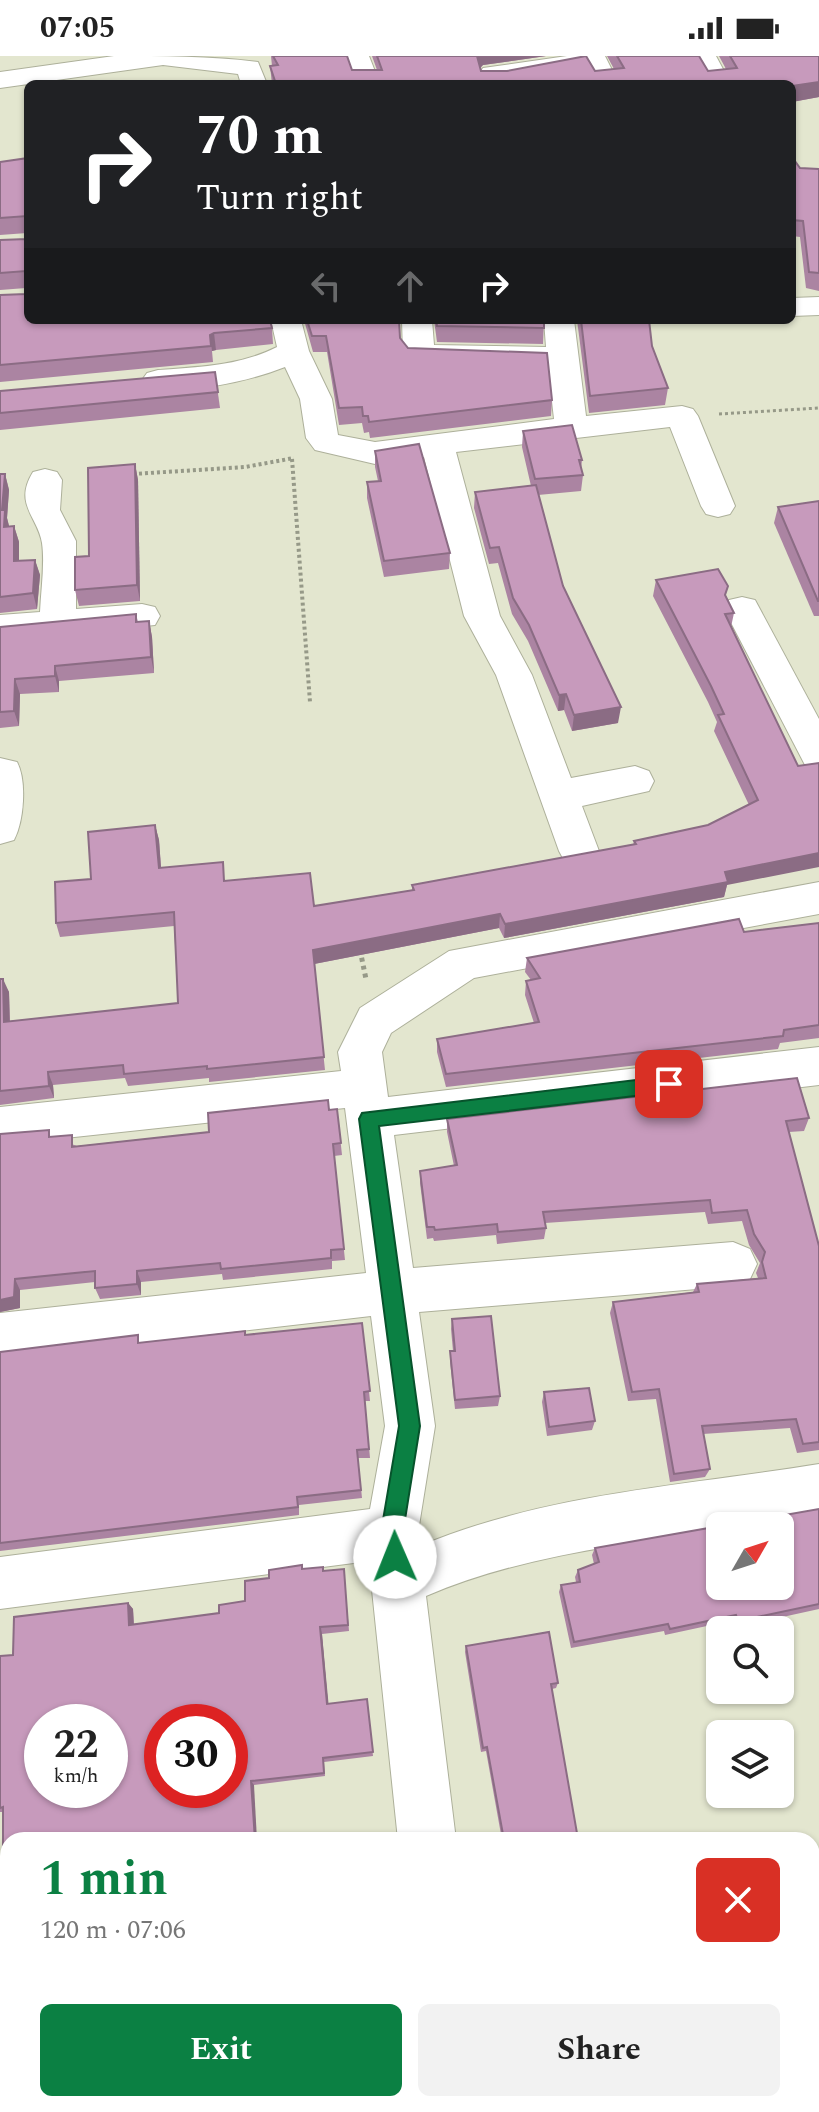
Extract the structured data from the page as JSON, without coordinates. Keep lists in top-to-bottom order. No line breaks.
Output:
{"north":"top right","page":{"status":"07:05","turn":["70 m","Turn right"],"speed":"22 km/h","limit":"30","heading":["1 min","120 m · 07:06"],"buttons":["Exit","Share"]}}
